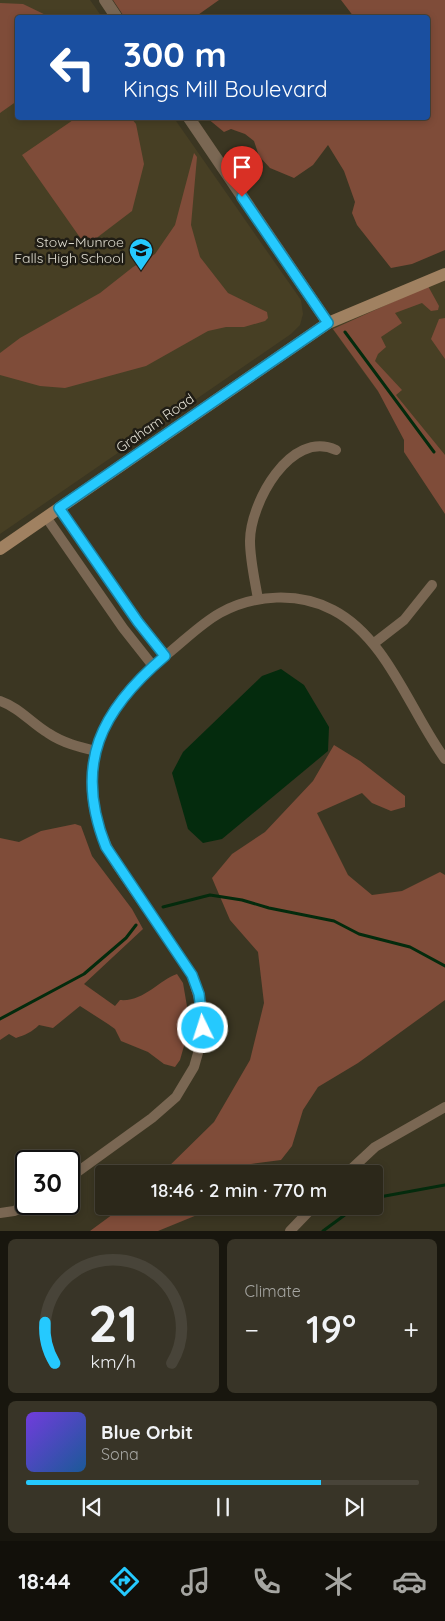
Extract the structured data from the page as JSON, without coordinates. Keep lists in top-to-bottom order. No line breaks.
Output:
{"streets":{"main road":["Graham Road"]},"places":{"school or university":["Stow–Munroe Falls High School"]},"page":{"turn":["300 m","Kings Mill Boulevard"],"limit":"30","trip":"18:46 · 2 min · 770 m","tile":"Climate","heat":["−","19°","+"],"song":["Blue Orbit","Sona"],"tabs":"18:44","gauge":["21","km/h"]}}
